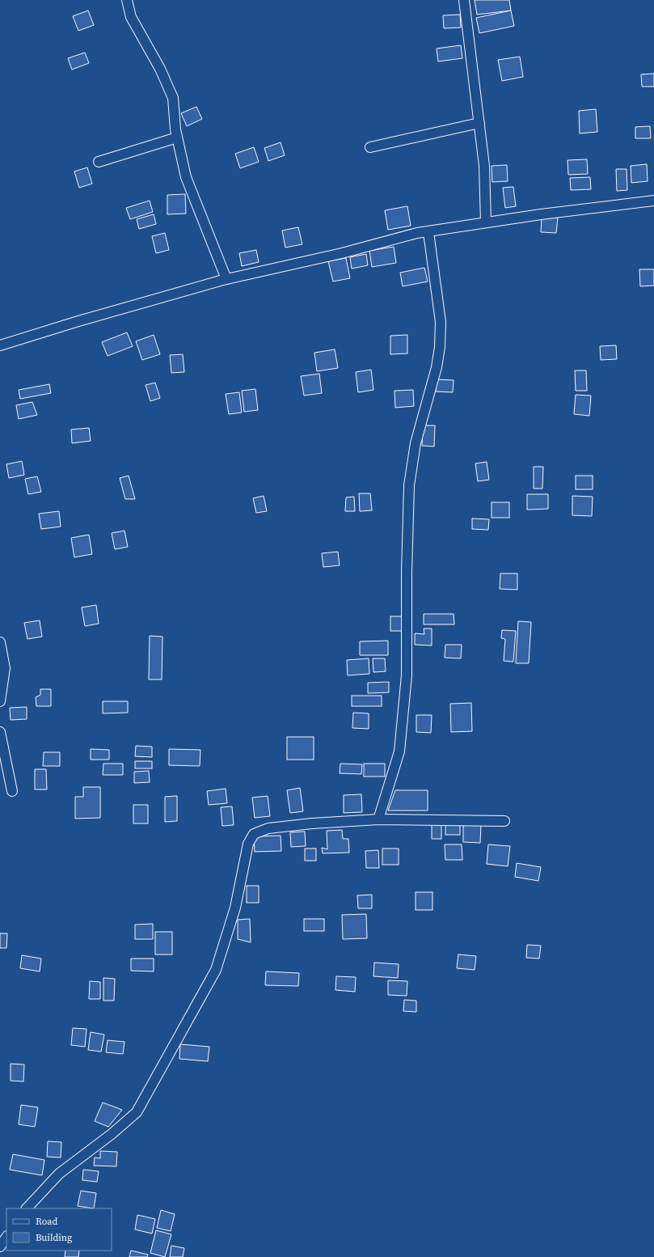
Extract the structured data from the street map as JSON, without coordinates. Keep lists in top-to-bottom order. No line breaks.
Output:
{"legend":["Road","Building"]}
